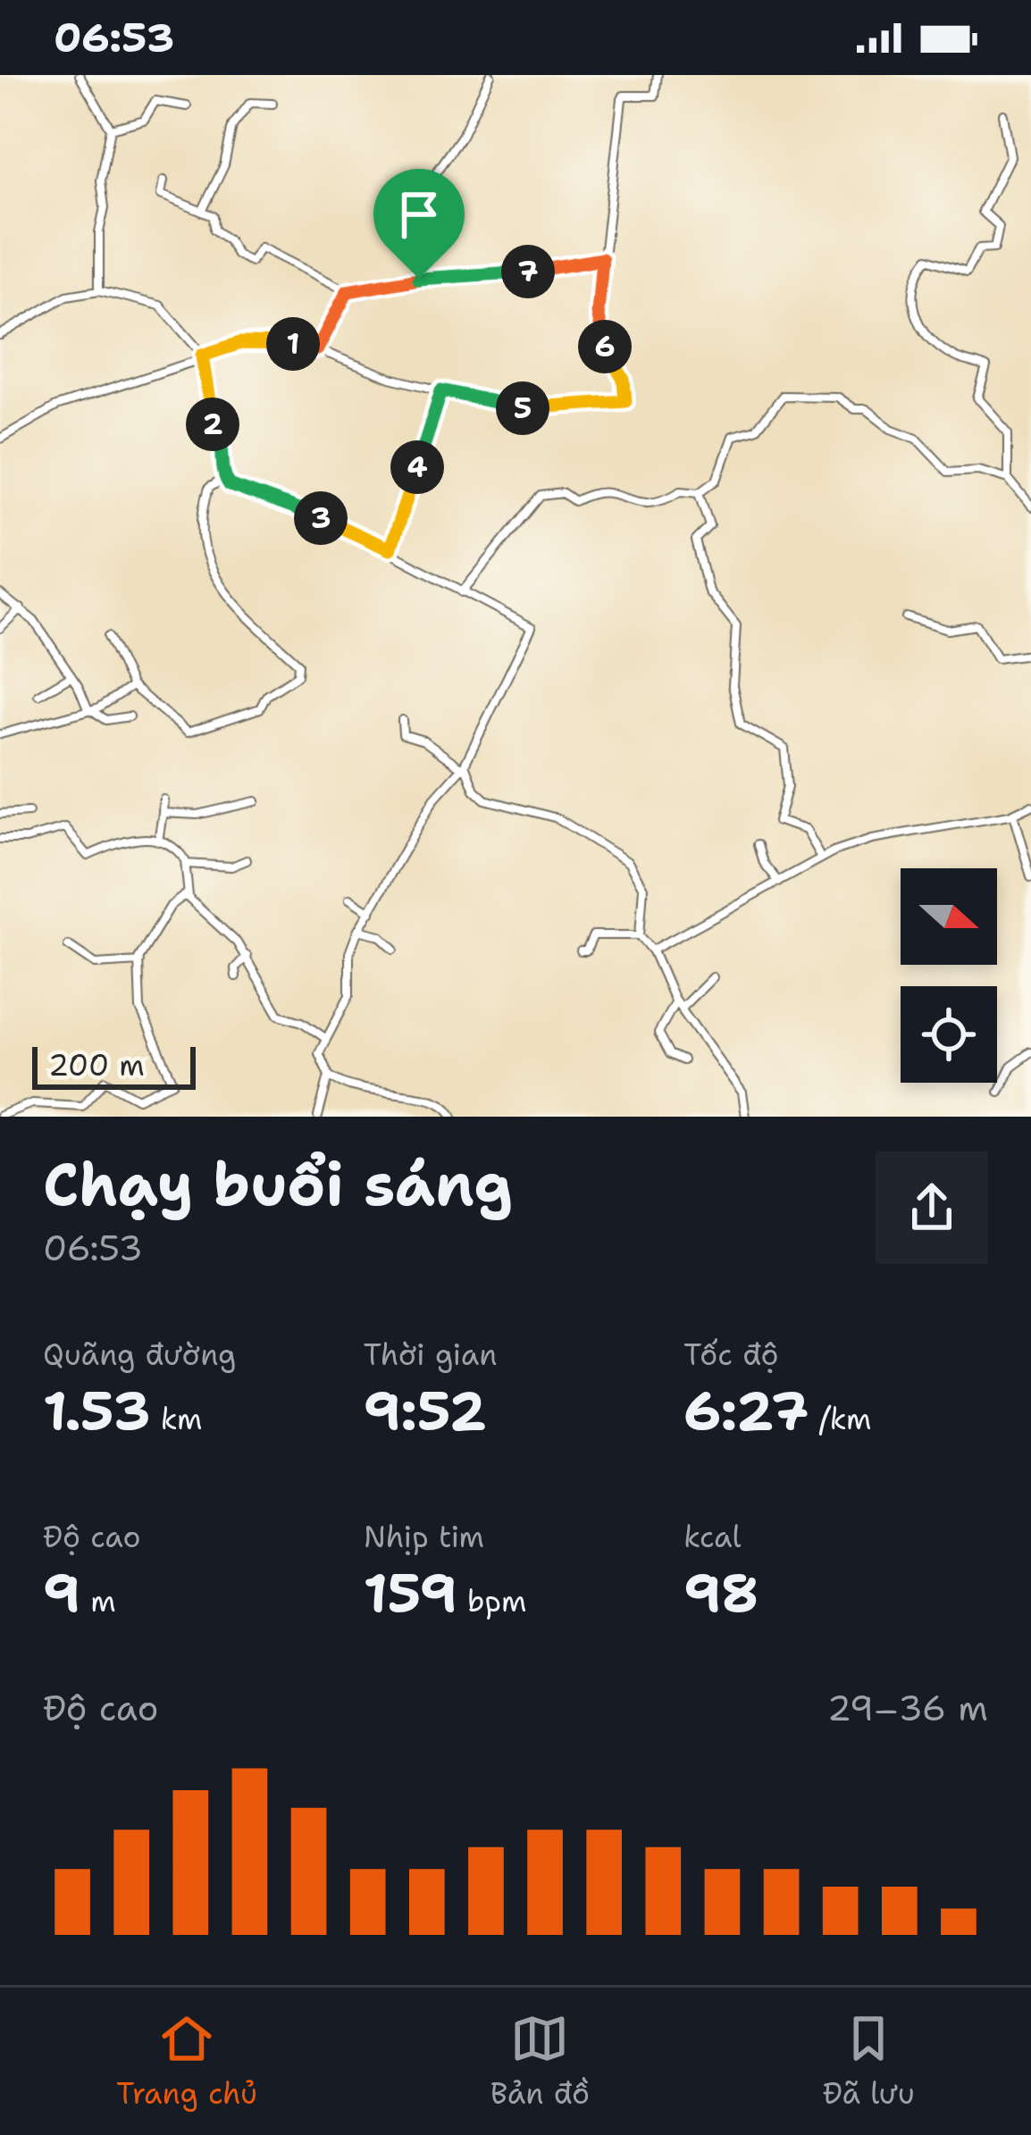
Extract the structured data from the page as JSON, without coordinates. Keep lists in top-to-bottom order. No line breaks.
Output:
{"scale_bar":"200 m","north":"right","page":{"status":"06:53","pins":["7","1","6","5","2","4","3"],"scale":"200 m","heading":["Chạy buổi sáng","06:53"],"stats":[["Quãng đường","1.53 km"],["Thời gian","9:52"],["Tốc độ","6:27 /km"],["Độ cao","9 m"],["Nhịp tim","159 bpm"],["kcal","98"]],"chart":["Độ cao","29–36 m"],"tabs":["Trang chủ","Bản đồ","Đã lưu"]}}
